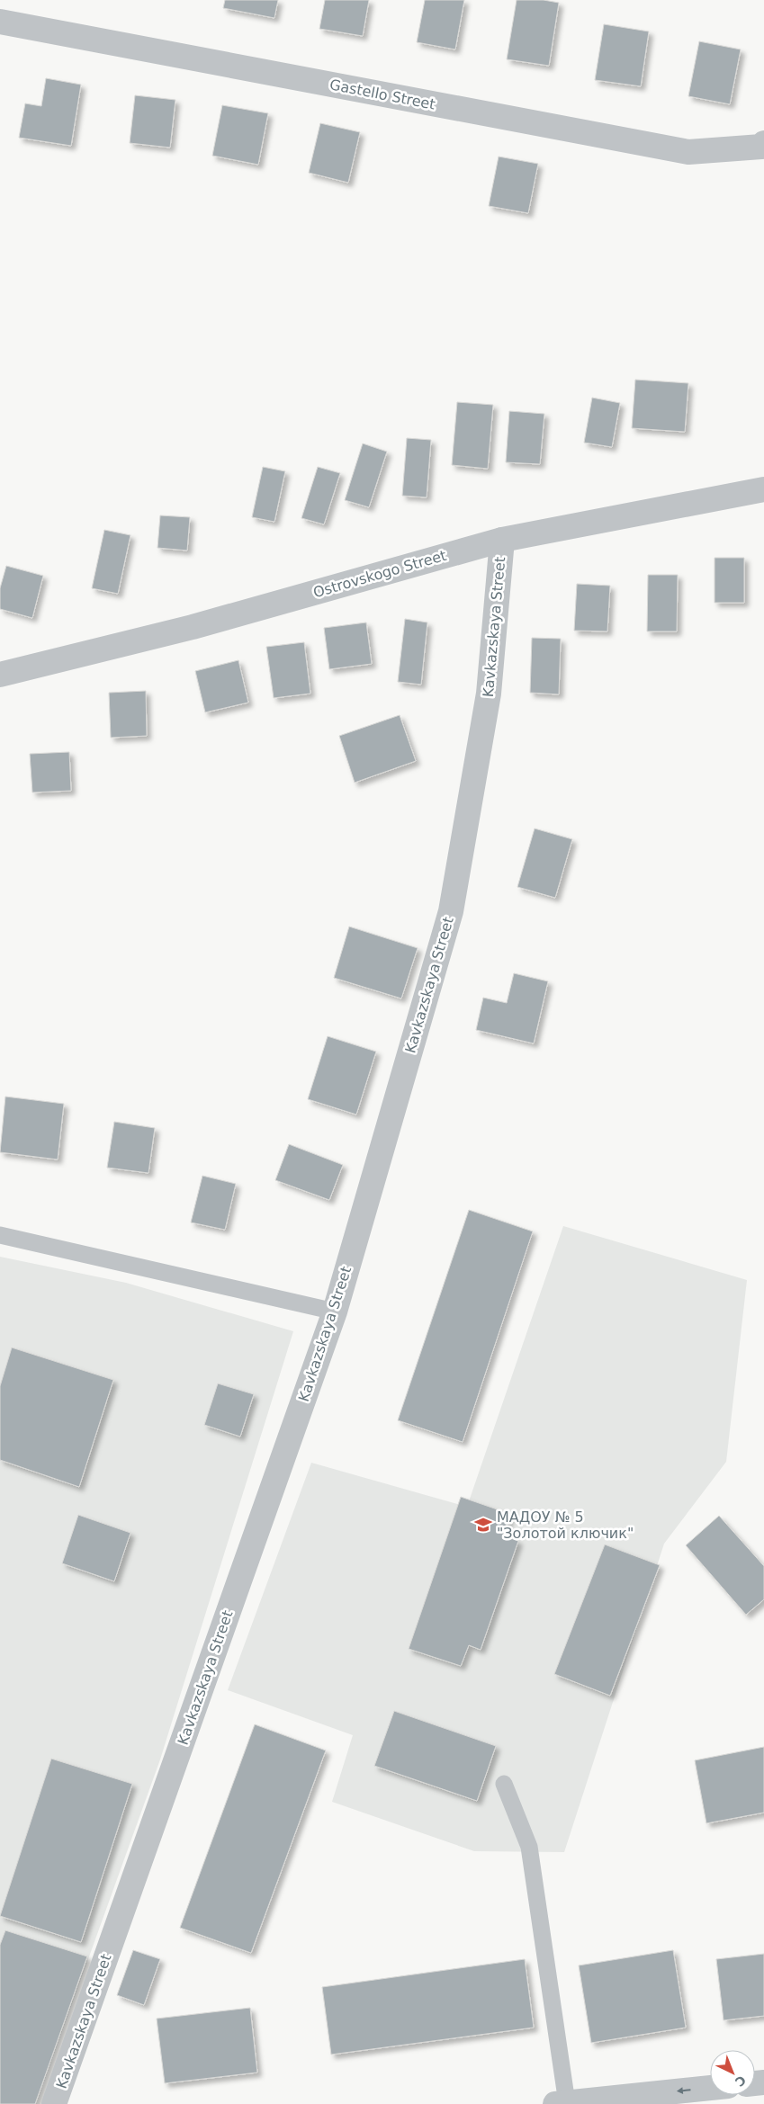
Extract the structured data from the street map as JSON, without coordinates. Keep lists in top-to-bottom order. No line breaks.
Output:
{"streets":{"street":["Gastello Street","Ostrovskogo Street","Kavkazskaya Street"]},"crossings":[["Ostrovskogo Street","Kavkazskaya Street"]],"places":{"school or university":["МАДОУ № 5 \"Золотой ключик\""]},"north":"bottom right"}
